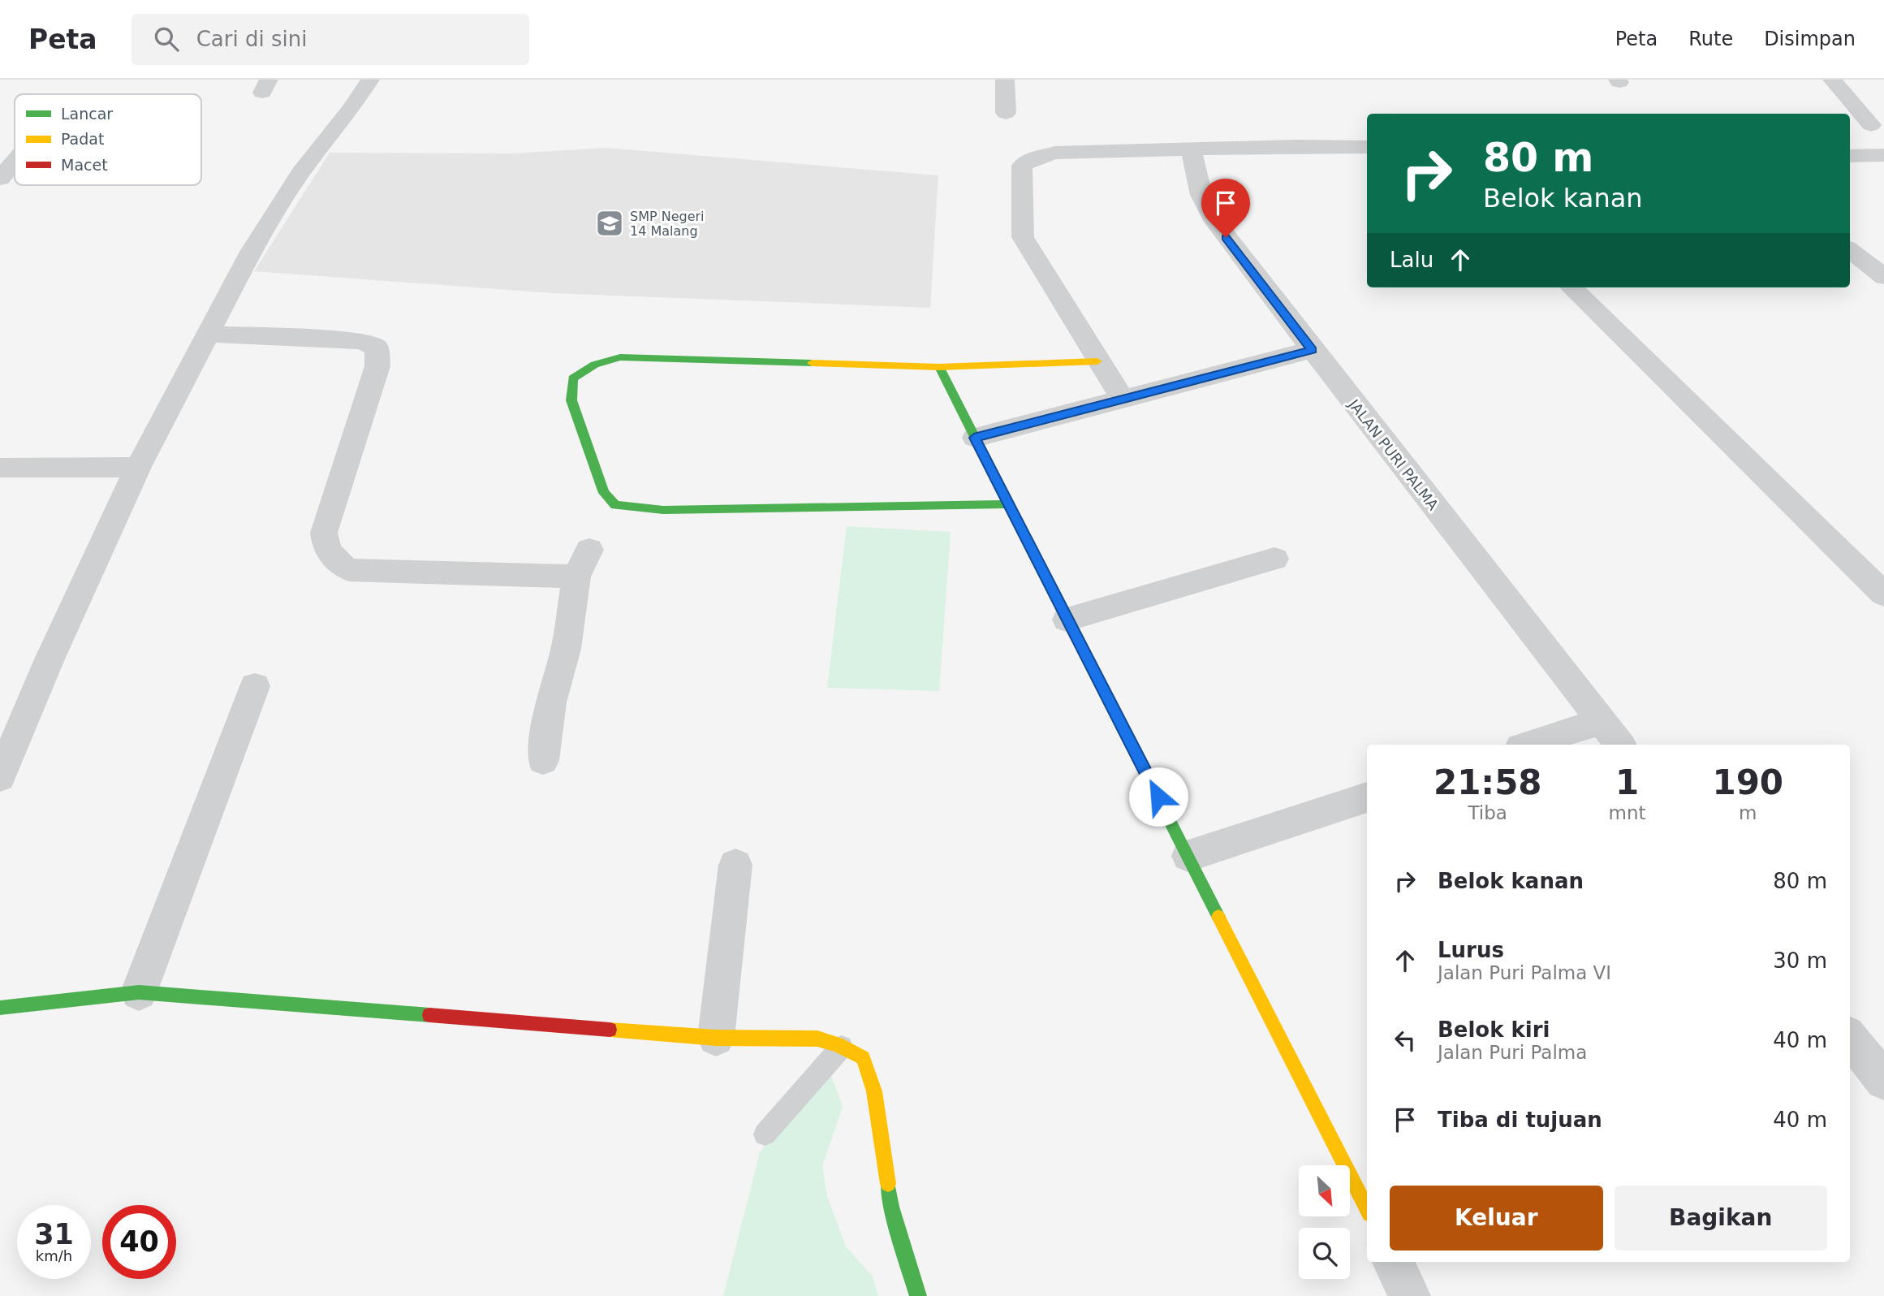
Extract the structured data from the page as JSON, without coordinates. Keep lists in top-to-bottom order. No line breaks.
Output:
{"streets":{"street":["JALAN PURI PALMA"]},"places":{"school or university":["SMP Negeri 14 Malang"]},"legend":["Lancar","Padat","Macet"],"north":"bottom right","page":{"header":"Peta","search":"Cari di sini","nav":["Peta","Rute","Disimpan"],"turn":["80 m","Belok kanan"],"then":"Lalu","eta":["21:58","Tiba","1","mnt","190","m"],"list":[{"name":"Belok kanan","value":"80 m"},{"name":"Lurus","note":"Jalan Puri Palma VI","value":"30 m"},{"name":"Belok kiri","note":"Jalan Puri Palma","value":"40 m"},{"name":"Tiba di tujuan","value":"40 m"}],"buttons":["Keluar","Bagikan"],"speed":"31 km/h","limit":"40"}}
